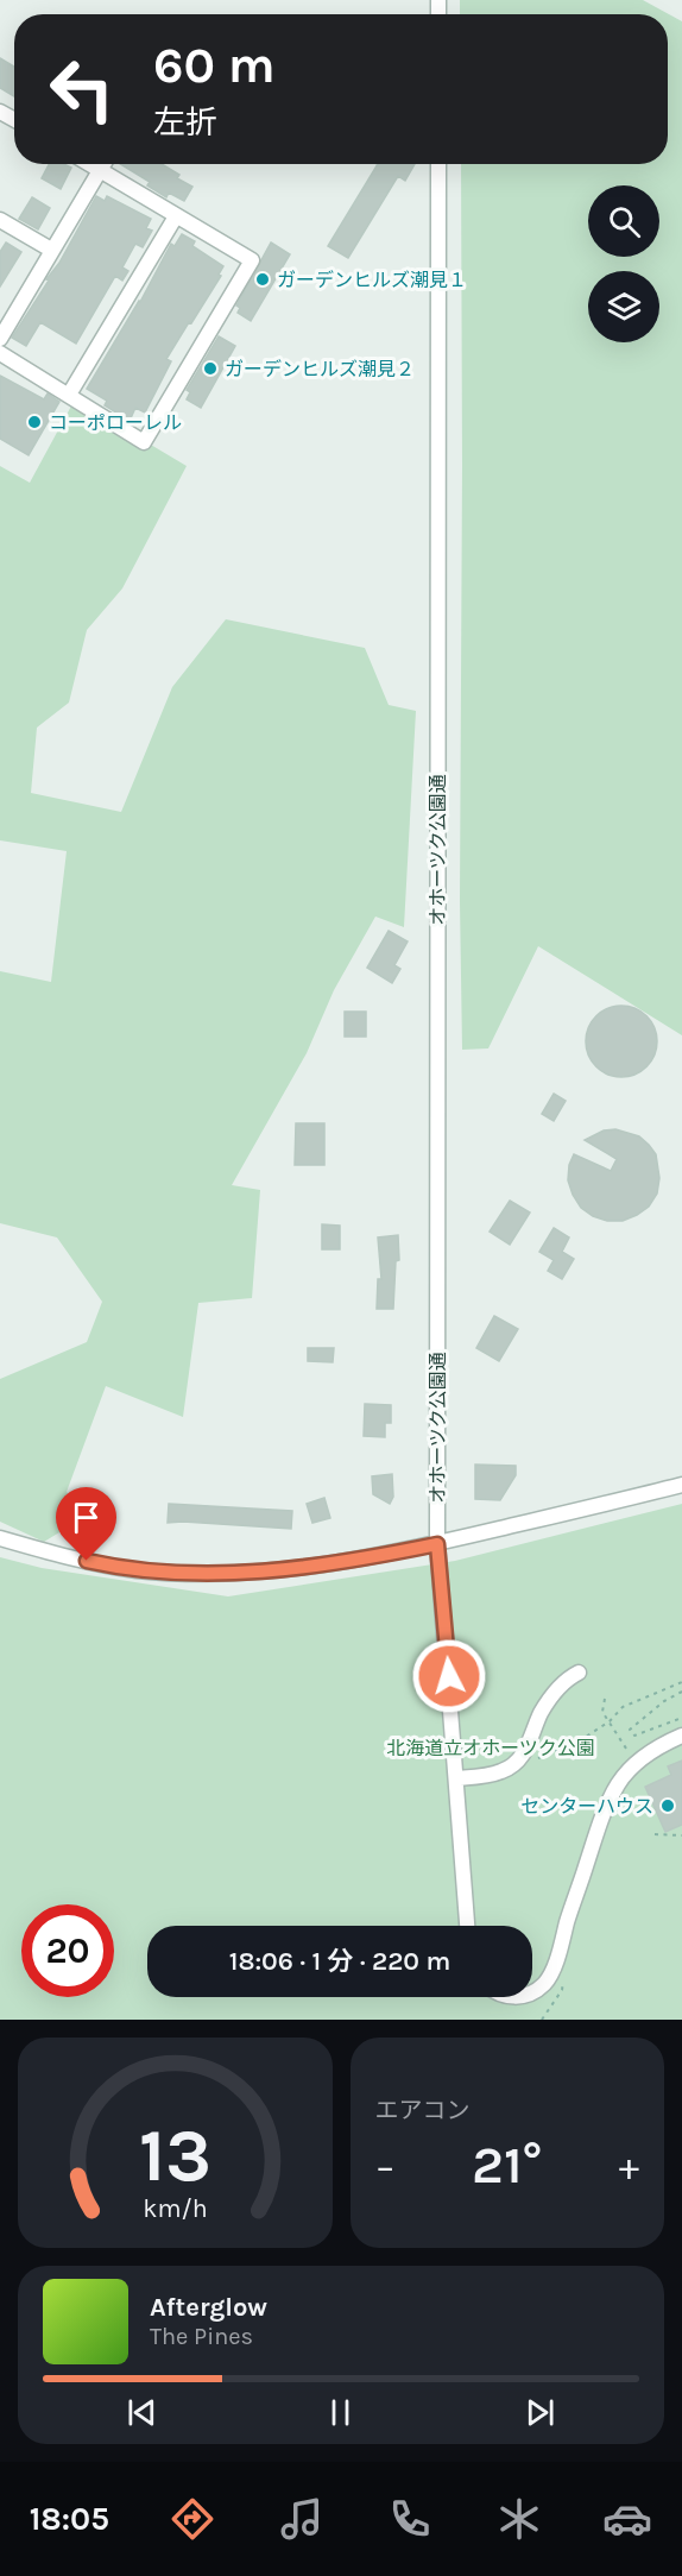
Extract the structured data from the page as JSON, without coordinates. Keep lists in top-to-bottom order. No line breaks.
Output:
{"streets":{"street":["オホーツク公園通"]},"parks":["北海道立オホーツク公園"],"places":["ガーデンヒルズ潮見１","ガーデンヒルズ潮見２","コーポローレル","センターハウス"],"page":{"turn":["60 m","左折"],"limit":"20","trip":"18:06 · 1 分 · 220 m","tile":"エアコン","heat":["−","21°","+"],"song":["Afterglow","The Pines"],"tabs":"18:05","gauge":["13","km/h"]}}
